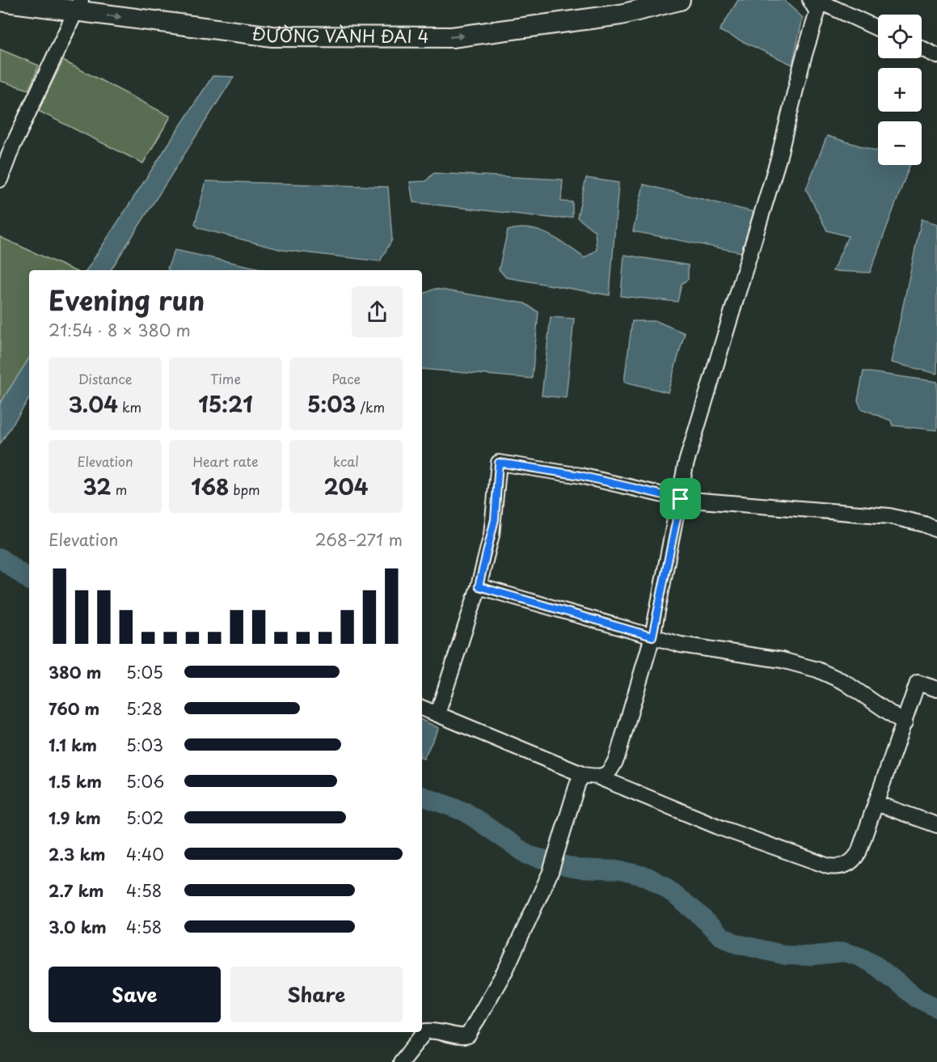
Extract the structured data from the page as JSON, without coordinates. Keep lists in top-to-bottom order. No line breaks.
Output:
{"streets":{"main road":["ĐƯỜNG VÀNH ĐAI 4"]},"one_way":["ĐƯỜNG VÀNH ĐAI 4"],"page":{"map_buttons":["+","−"],"heading":["Evening run","21:54 · 8 × 380 m"],"stats":[["Distance","3.04 km"],["Time","15:21"],["Pace","5:03 /km"],["Elevation","32 m"],["Heart rate","168 bpm"],["kcal","204"]],"chart":["Elevation","268–271 m"],"list":[{"name":"380 m","note":"5:05"},{"name":"760 m","note":"5:28"},{"name":"1.1 km","note":"5:03"},{"name":"1.5 km","note":"5:06"},{"name":"1.9 km","note":"5:02"},{"name":"2.3 km","note":"4:40"},{"name":"2.7 km","note":"4:58"},{"name":"3.0 km","note":"4:58"}],"buttons":["Save","Share"]}}
